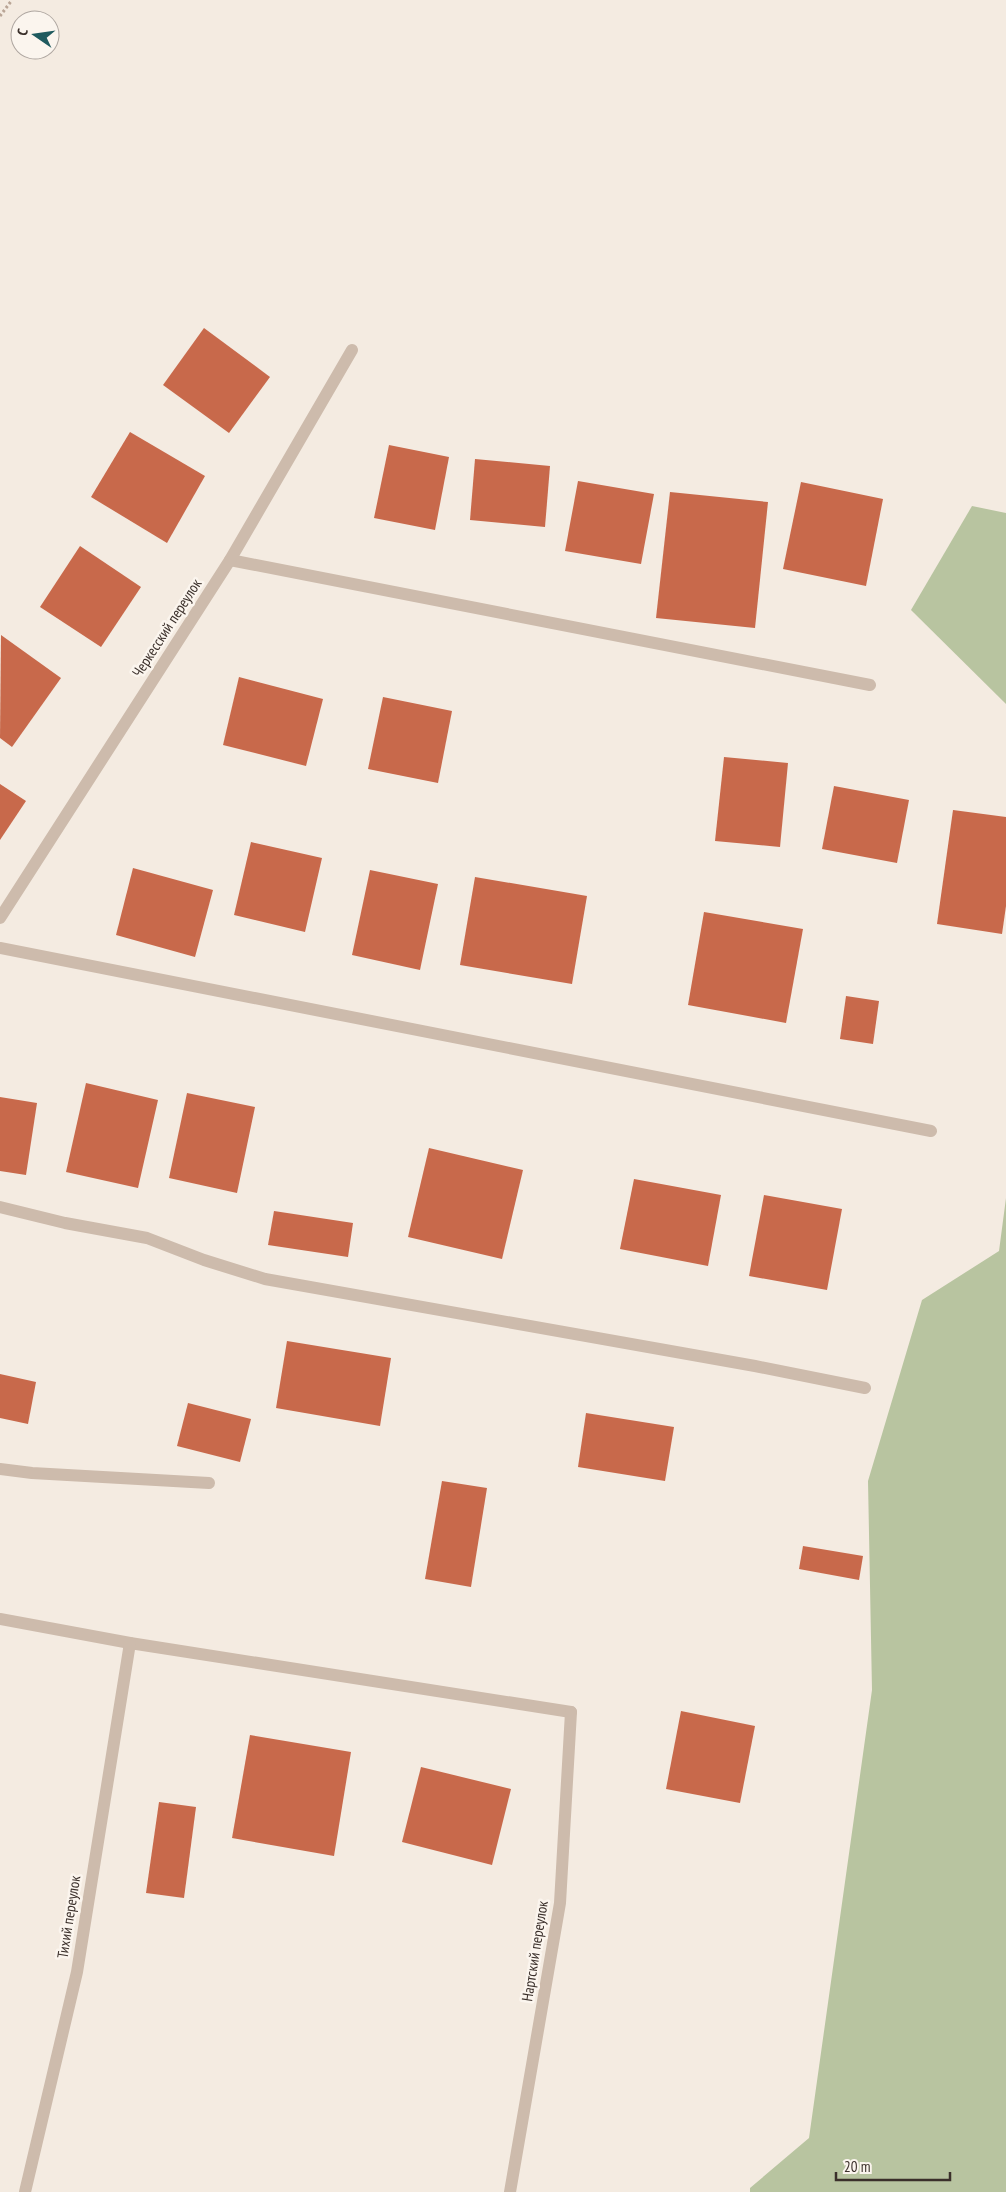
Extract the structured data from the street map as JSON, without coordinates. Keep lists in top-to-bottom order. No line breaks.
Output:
{"streets":{"street":["Черкесский переулок","Тихий переулок","Нартский переулок"]},"crossings":[["Тихий переулок","Нартский переулок"]],"scale_bar":"20 m","north":"left"}
